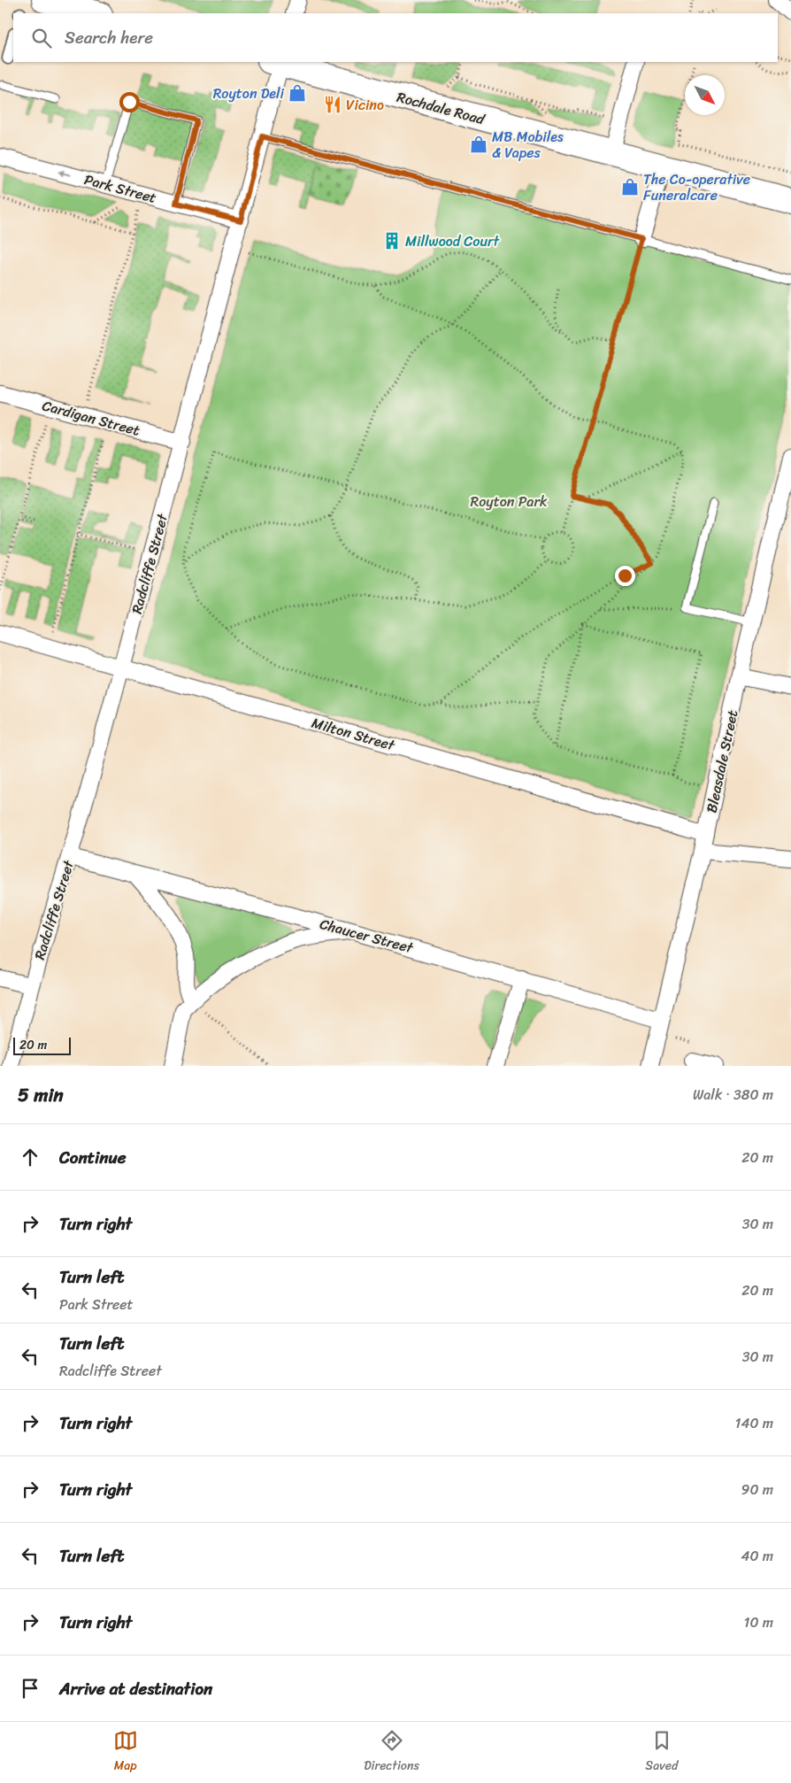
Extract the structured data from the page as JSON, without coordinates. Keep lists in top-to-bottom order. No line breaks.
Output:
{"streets":{"main road":["Rochdale Road"],"street":["Park Street","Cardigan Street","Radcliffe Street","Milton Street","Bleasdale Street","Chaucer Street"]},"crossings":[["Rochdale Road","Radcliffe Street"],["Park Street","Radcliffe Street"],["Cardigan Street","Radcliffe Street"],["Radcliffe Street","Milton Street"],["Radcliffe Street","Chaucer Street"],["Milton Street","Bleasdale Street"],["Bleasdale Street","Chaucer Street"]],"one_way":["Park Street"],"parks":["Royton Park"],"places":{"shop":["Royton Deli","MB Mobiles & Vapes","The Co-operative Funeralcare"],"restaurant":["Vicino"],"building":["Millwood Court"]},"scale_bar":"20 m","north":"bottom right","page":{"search":"Search here","scale":"20 m","heading":["5 min","Walk · 380 m"],"list":[["Continue","20 m"],["Turn right","30 m"],["Turn left","Park Street","20 m"],["Turn left","Radcliffe Street","30 m"],["Turn right","140 m"],["Turn right","90 m"],["Turn left","40 m"],["Turn right","10 m"],"Arrive at destination"],"nav":["Map","Directions","Saved"]}}
